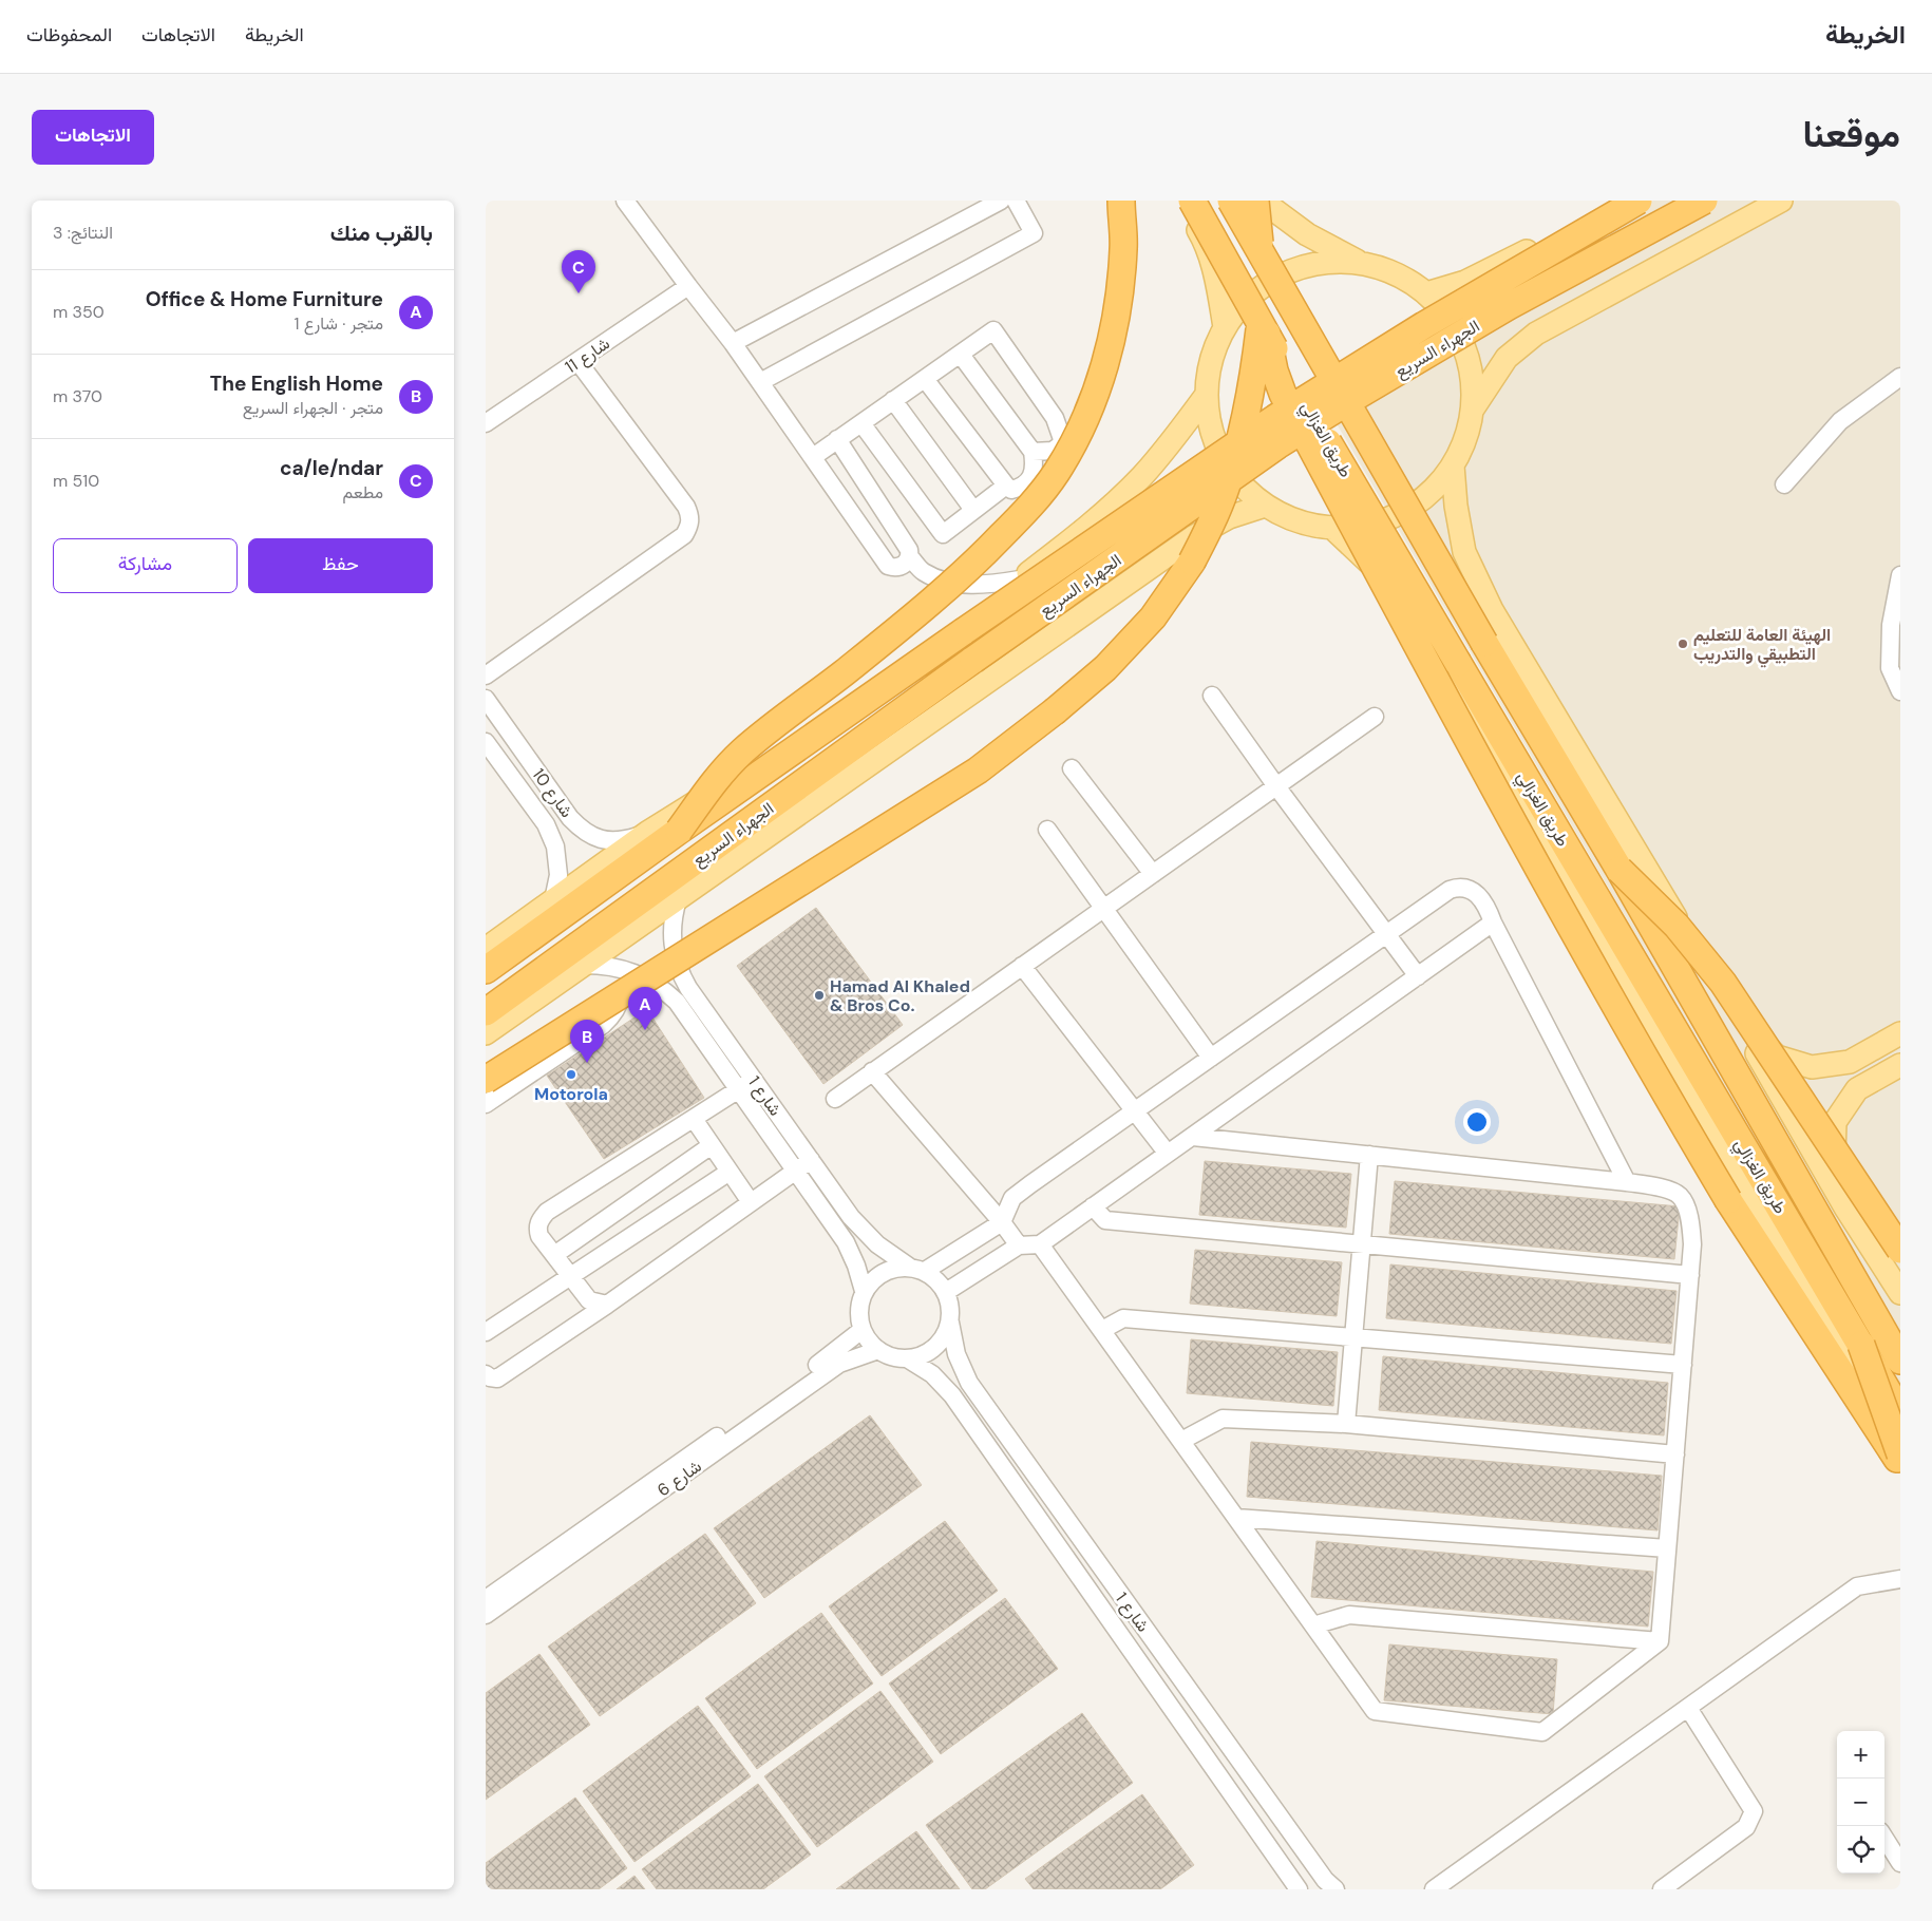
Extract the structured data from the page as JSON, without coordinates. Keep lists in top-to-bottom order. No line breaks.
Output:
{"streets":{"highway":["الجهراء السريع","طريق الغزالي"],"street":["شارع 11","شارع 10","شارع 1","شارع 6"]},"crossings":[["الجهراء السريع","شارع 1"],["شارع 1","شارع 6"]],"places":["الهيئة العامة للتعليم التطبيقي والتدريب","Hamad Al Khaled & Bros Co.","Motorola"],"page":{"header":"الخريطة","nav":["الخريطة","الاتجاهات","المحفوظات"],"title":"موقعنا","buttons":["الاتجاهات",["حفظ","مشاركة"]],"heading":["بالقرب منك","النتائج: 3"],"pins":["C","A","B"],"list":[{"mark":"A","name":"Office & Home Furniture","note":"متجر · شارع 1","value":"350 m"},{"mark":"B","name":"The English Home","note":"متجر · الجهراء السريع","value":"370 m"},{"mark":"C","name":"ca/le/ndar","note":"مطعم","value":"510 m"}],"map_buttons":["+","−"]}}
